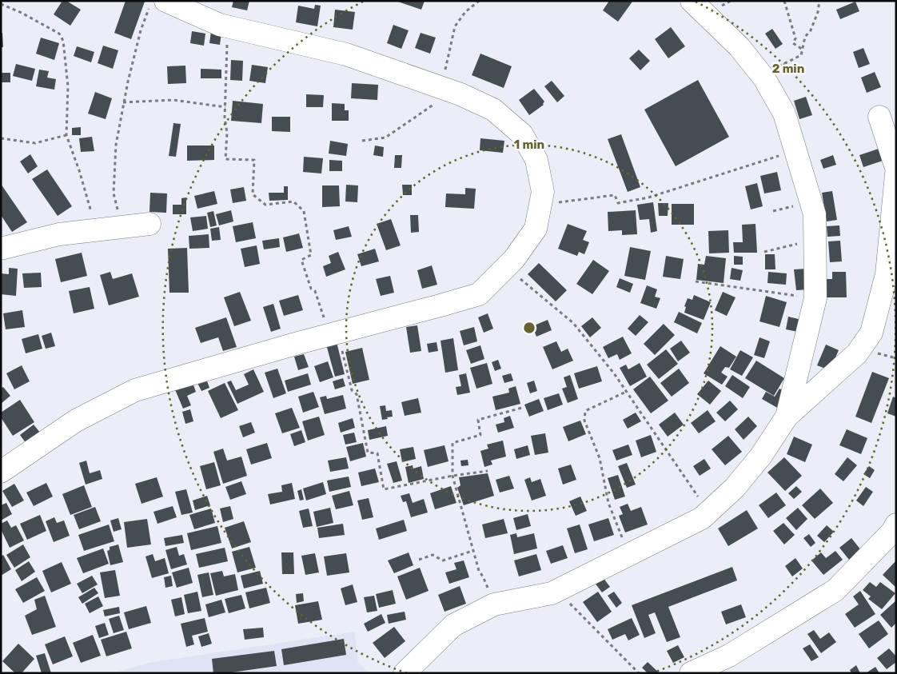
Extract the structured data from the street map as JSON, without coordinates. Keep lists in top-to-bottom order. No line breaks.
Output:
{"rings":["2 min","1 min"]}
